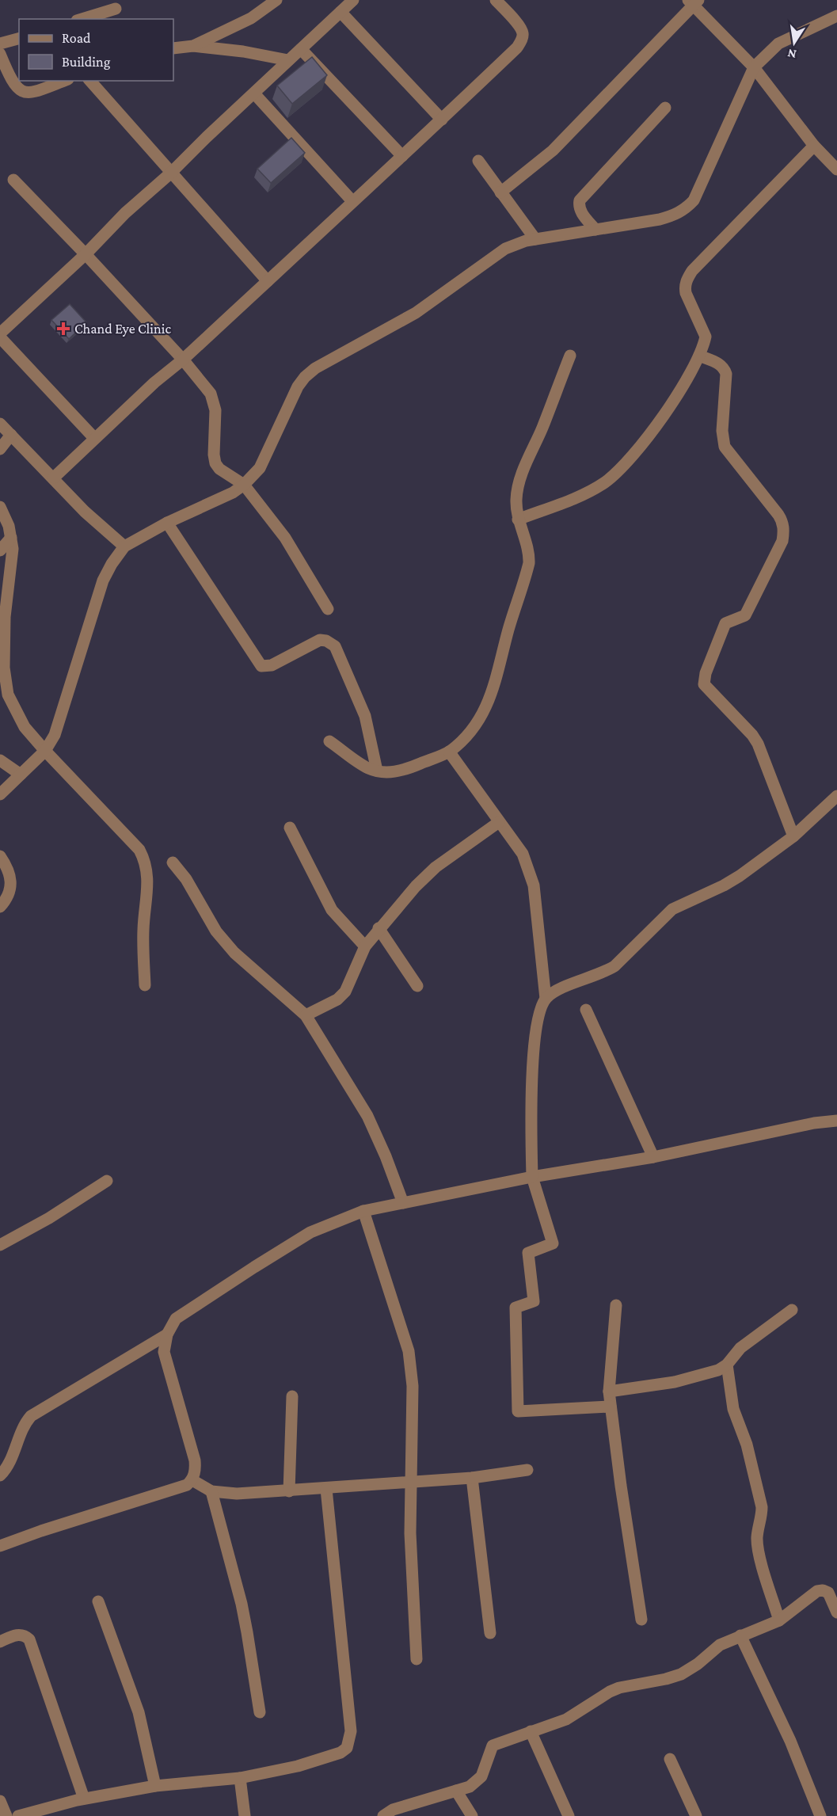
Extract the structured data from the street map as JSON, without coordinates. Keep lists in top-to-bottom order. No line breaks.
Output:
{"places":{"health":["Chand Eye Clinic"]},"legend":["Road","Building"],"north":"bottom"}
